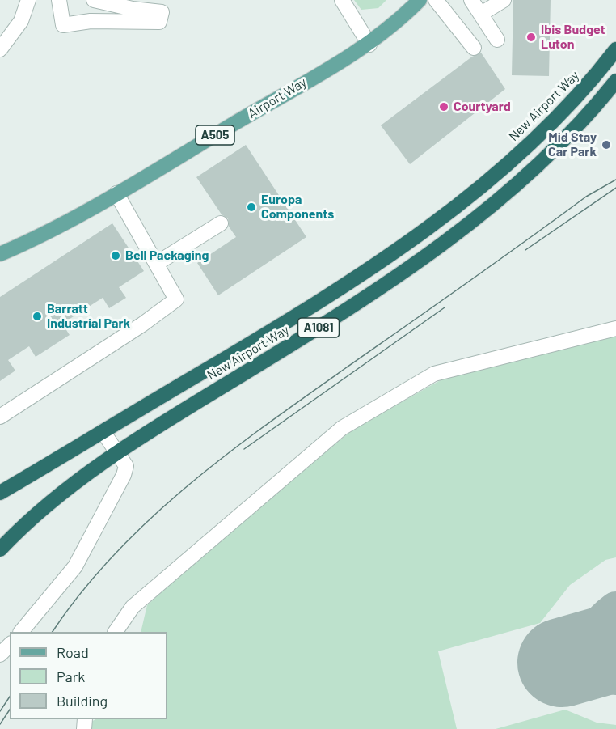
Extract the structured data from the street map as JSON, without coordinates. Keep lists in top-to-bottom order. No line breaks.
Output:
{"streets":{"highway":["New Airport Way","A1081"],"main road":["Airport Way","A505"]},"places":["Ibis Budget Luton","Courtyard","Mid Stay Car Park","Europa Components","Bell Packaging","Barratt Industrial Park"],"legend":["Road","Park","Building"]}
